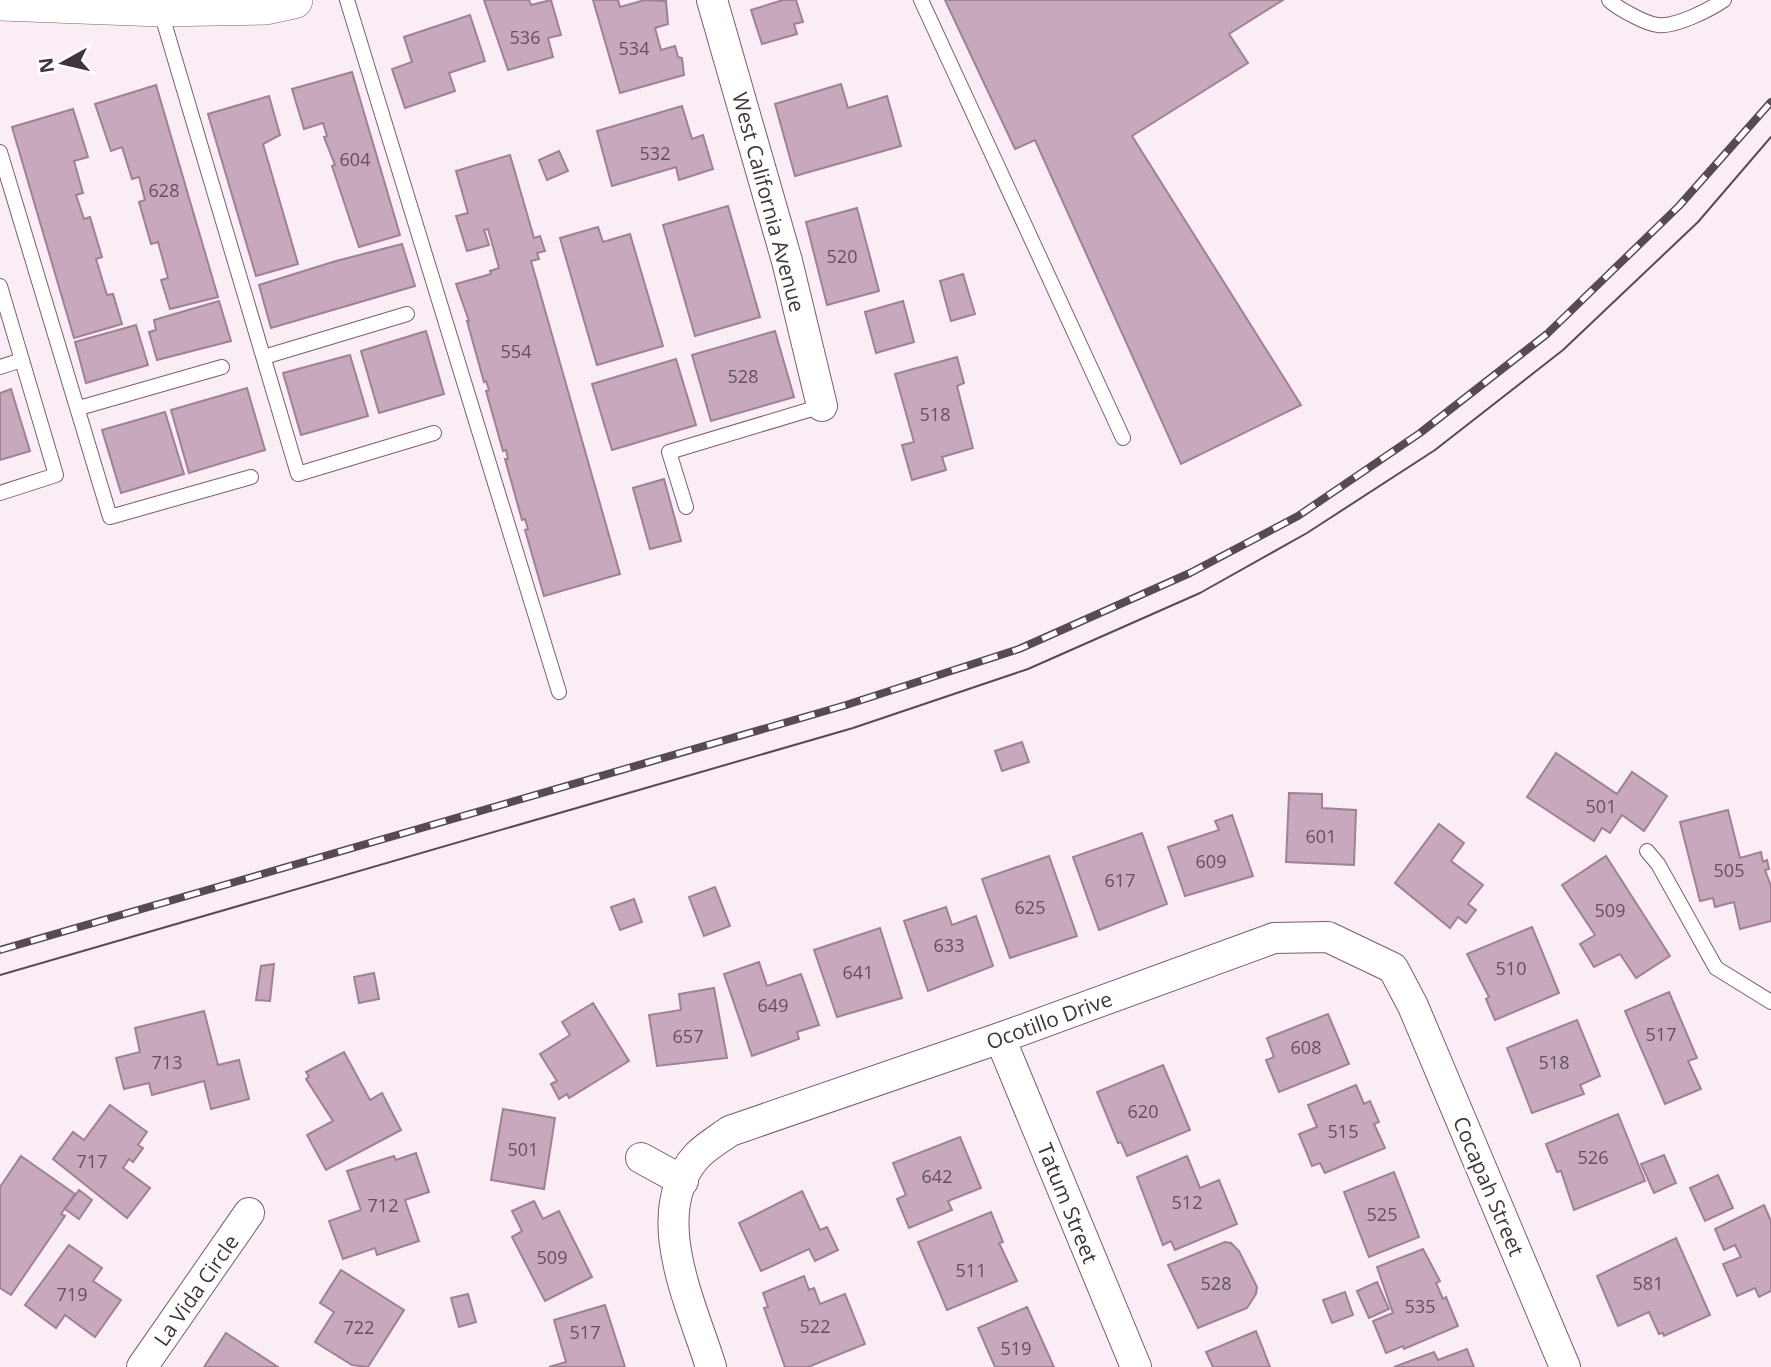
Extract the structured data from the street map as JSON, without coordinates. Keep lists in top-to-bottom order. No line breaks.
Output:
{"streets":{"street":["West California Avenue","Ocotillo Drive","Cocapah Street","Tatum Street","La Vida Circle"]},"crossings":[["Ocotillo Drive","Cocapah Street"],["Ocotillo Drive","Tatum Street"]],"house_numbers":["536","534","532","604","628","520","554","528","518","501","601","609","505","617","625","509","633","510","641","649","517","657","608","713","518","620","515","501","526","717","642","512","712","525","509","511","528","581","719","535","522","722","517","519"],"north":"left"}
